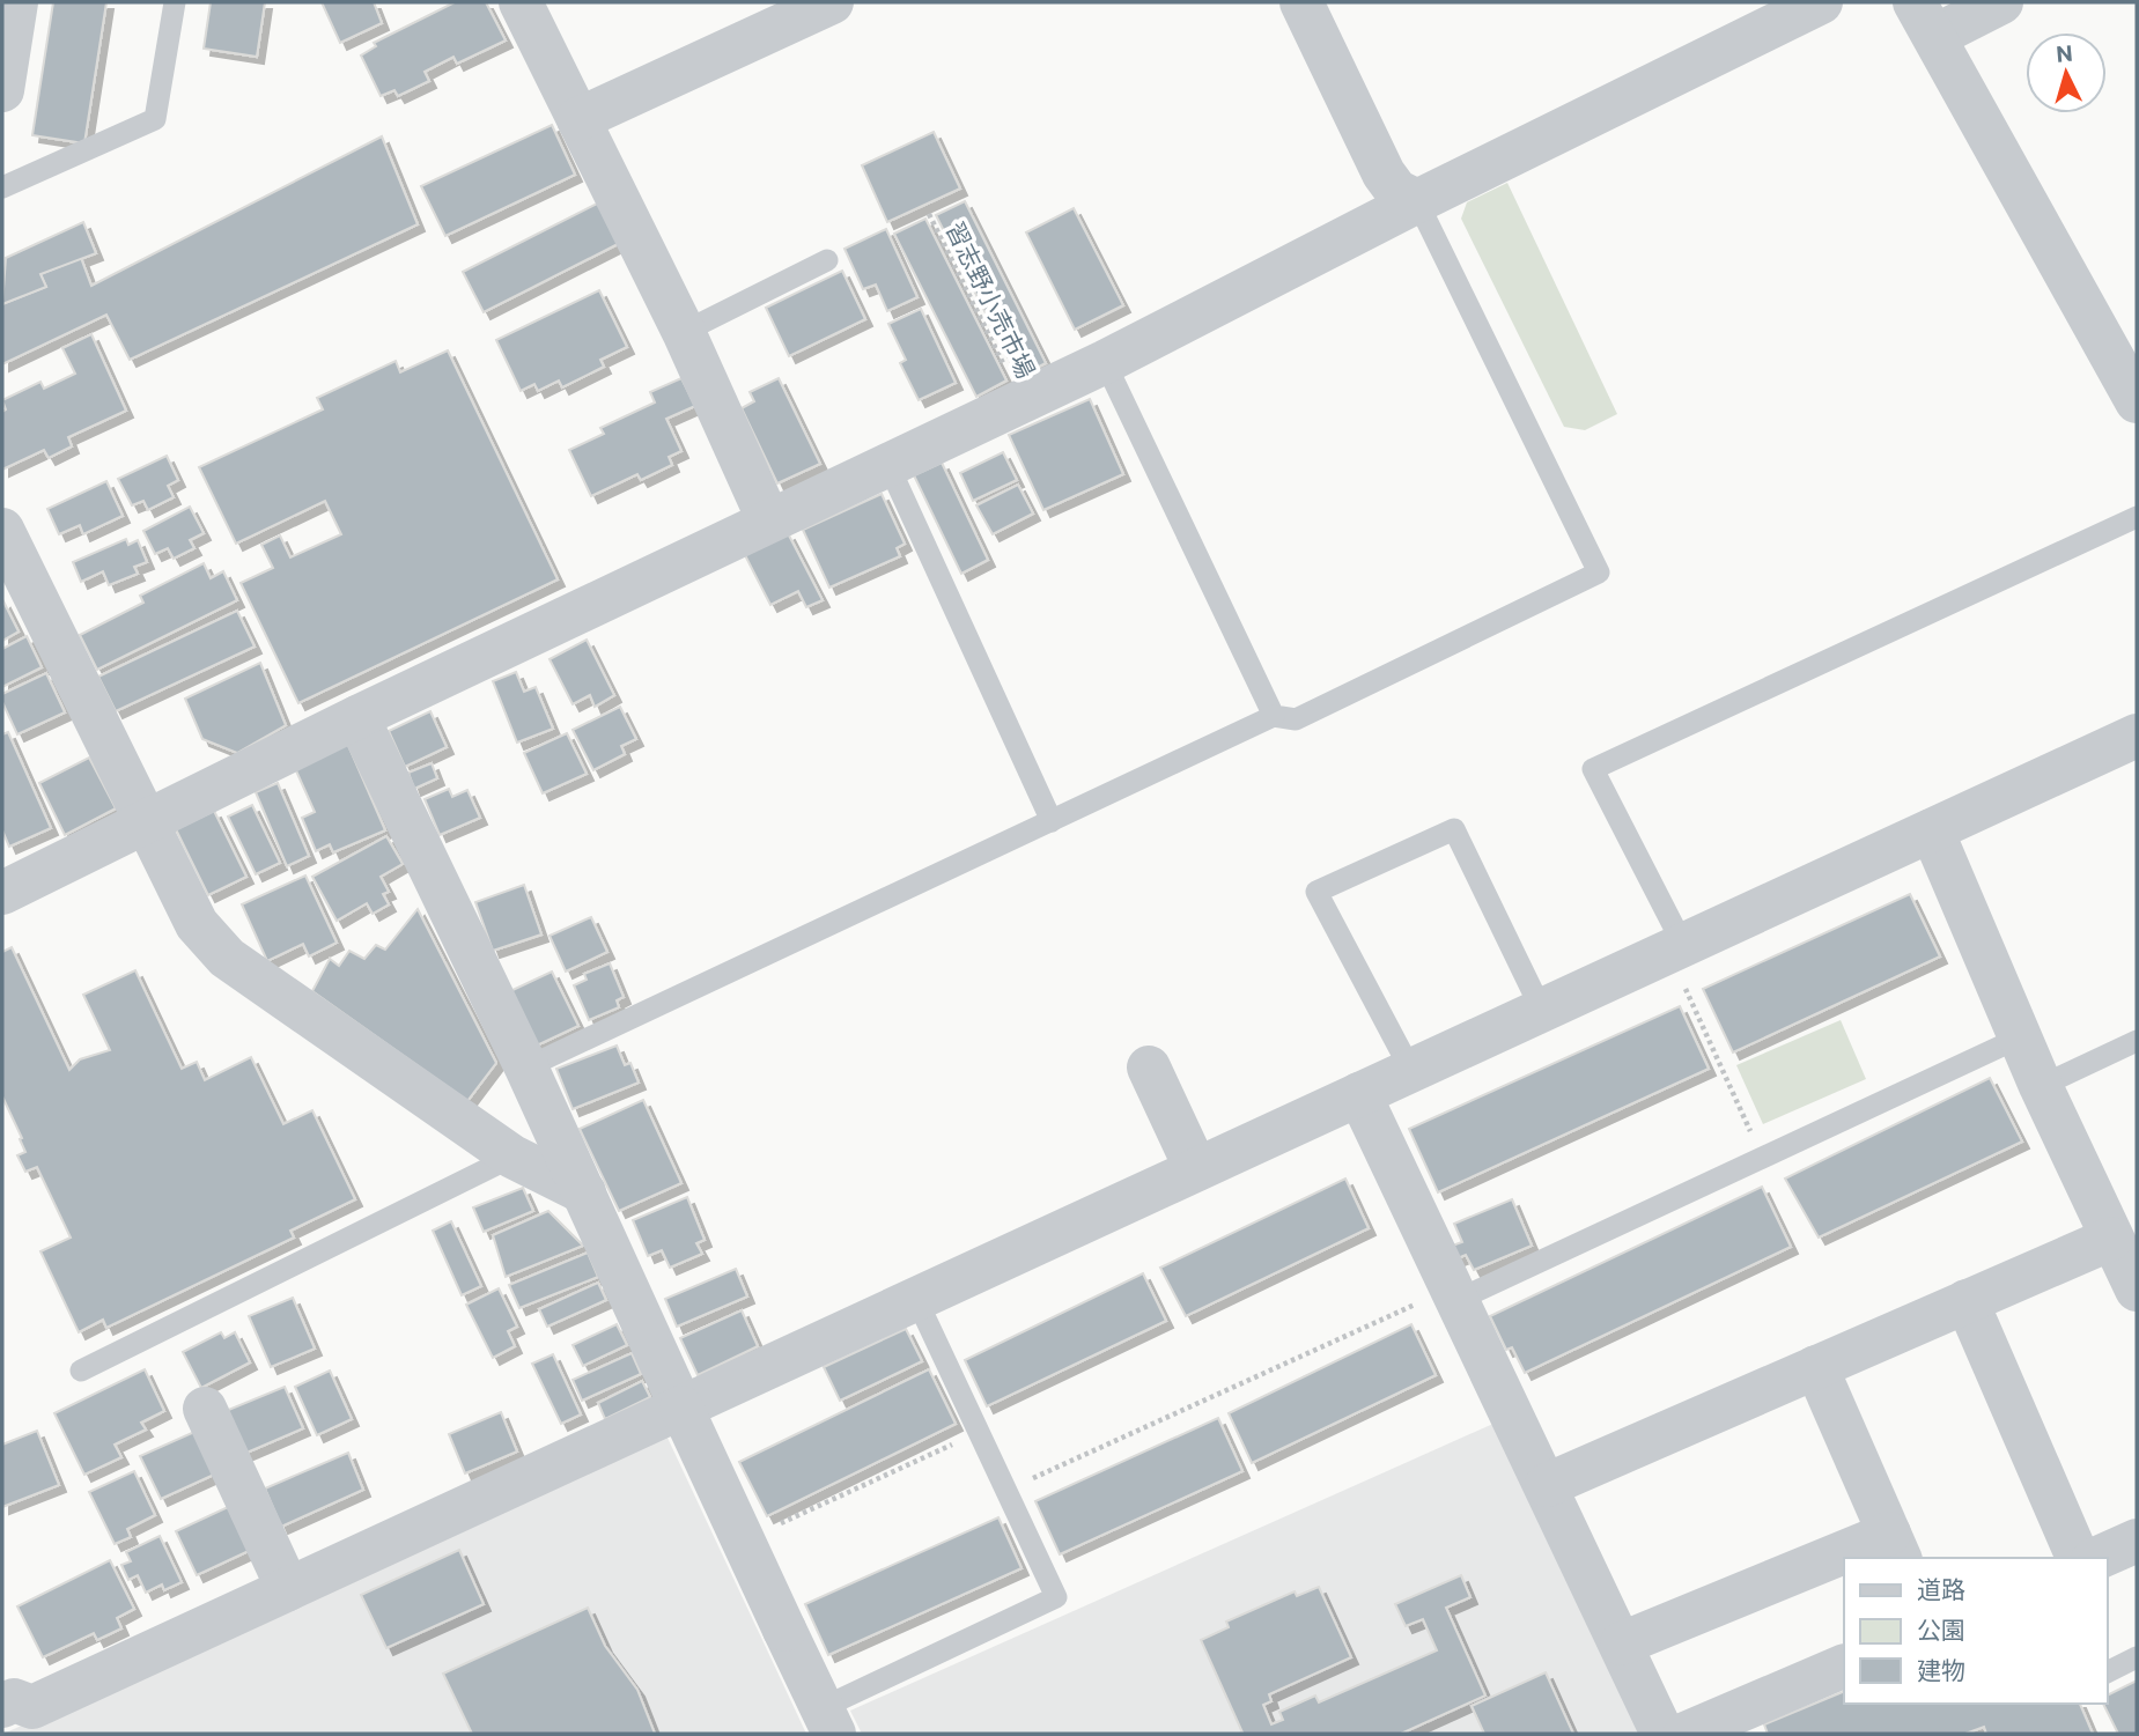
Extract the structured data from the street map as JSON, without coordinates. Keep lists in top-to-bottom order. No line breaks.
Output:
{"streets":{"path":["習志野小売市場"]},"legend":["道路","公園","建物"],"north":"top"}
